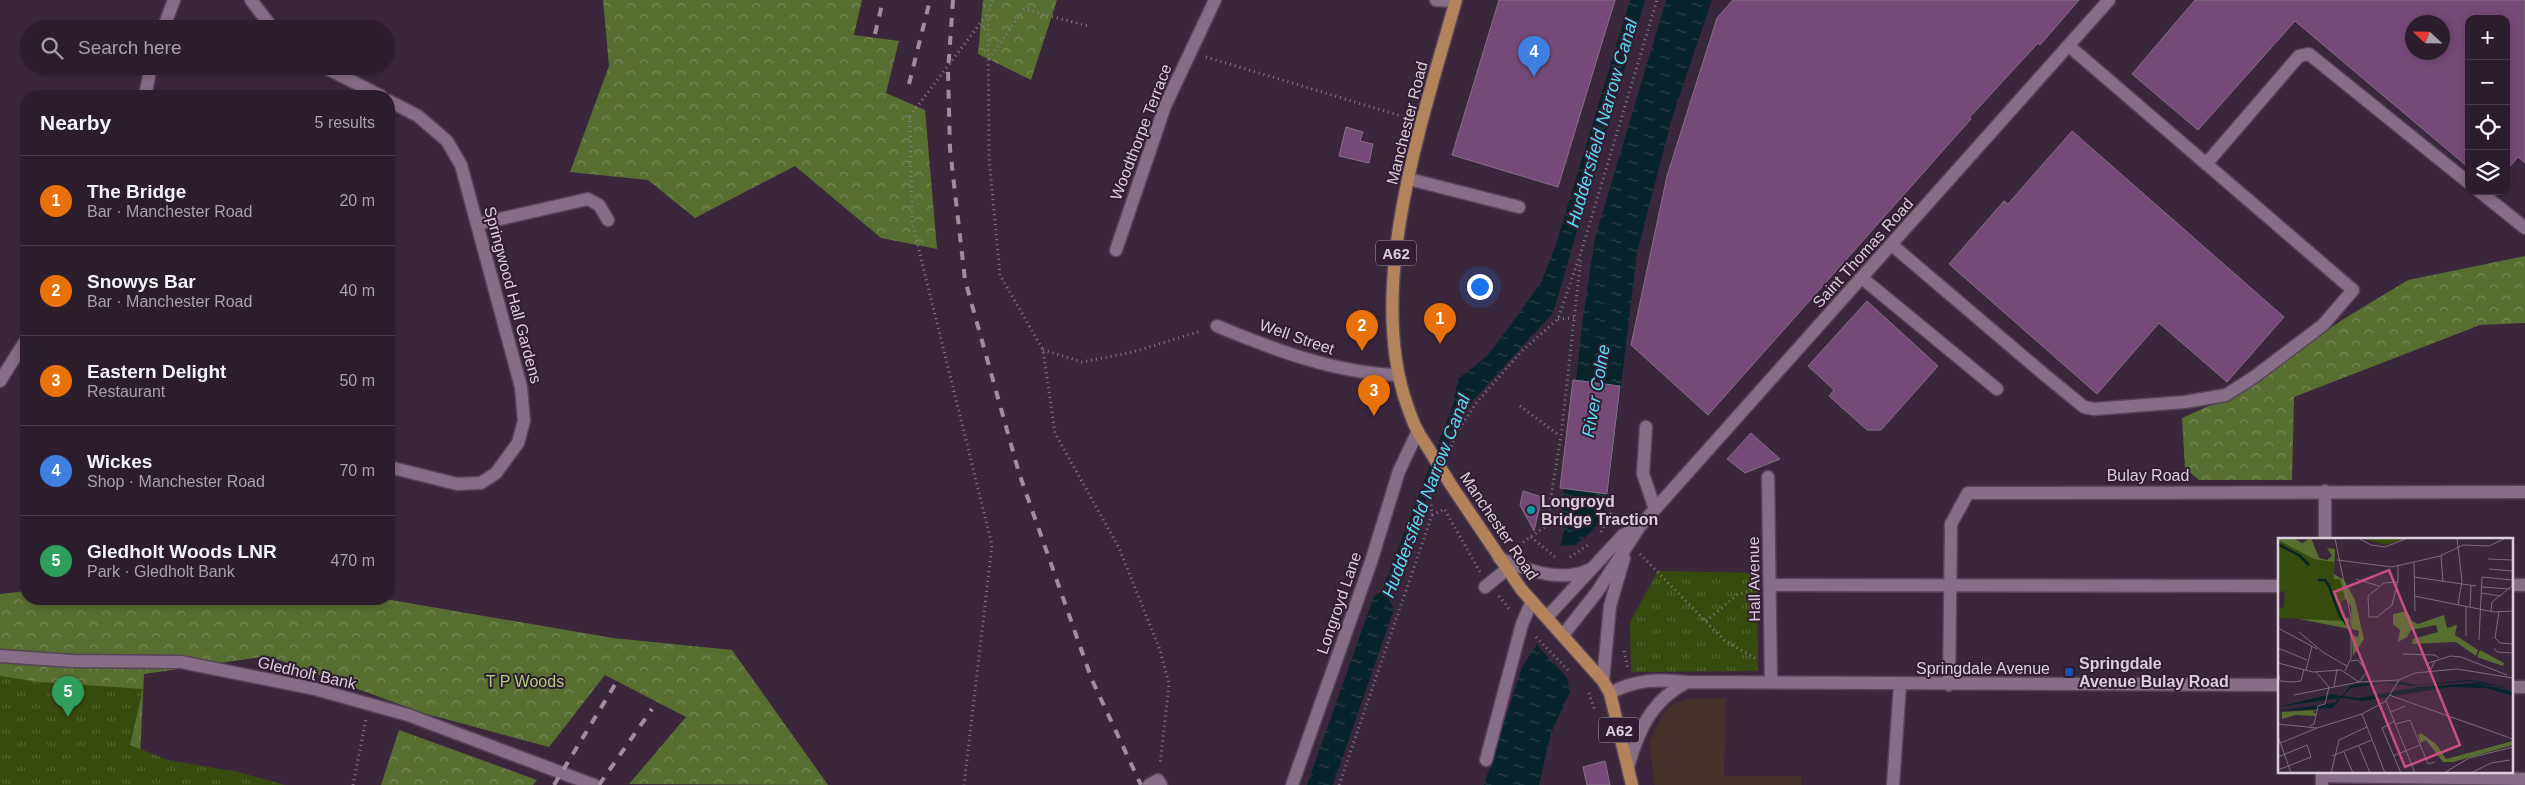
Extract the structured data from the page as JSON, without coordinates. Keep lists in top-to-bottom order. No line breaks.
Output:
{"streets":{"main road":["Manchester Road","A62"],"street":["Woodthorpe Terrace","Saint Thomas Road","Springwood Hall Gardens","Well Street","Bulay Road","Hall Avenue","Longroyd Lane","Springdale Avenue","Gledholt Bank"]},"crossings":[["Manchester Road","Saint Thomas Road"],["Manchester Road","Well Street"],["Manchester Road","Longroyd Lane"],["Manchester Road","Springdale Avenue"],["Bulay Road","Springdale Avenue"],["Hall Avenue","Springdale Avenue"]],"water":["Huddersfield Narrow Canal","River Colne"],"parks":["T P Woods"],"places":{"other":["Longroyd Bridge Traction"],"transit":["Springdale Avenue Bulay Road"]},"north":"left","page":{"map_buttons":["+","−"],"search":"Search here","pins":["4","1","2","3","5"],"heading":["Nearby","5 results"],"list":[{"mark":"1","name":"The Bridge","note":"Bar · Manchester Road","value":"20 m"},{"mark":"2","name":"Snowys Bar","note":"Bar · Manchester Road","value":"40 m"},{"mark":"3","name":"Eastern Delight","note":"Restaurant","value":"50 m"},{"mark":"4","name":"Wickes","note":"Shop · Manchester Road","value":"70 m"},{"mark":"5","name":"Gledholt Woods LNR","note":"Park · Gledholt Bank","value":"470 m"}]}}
